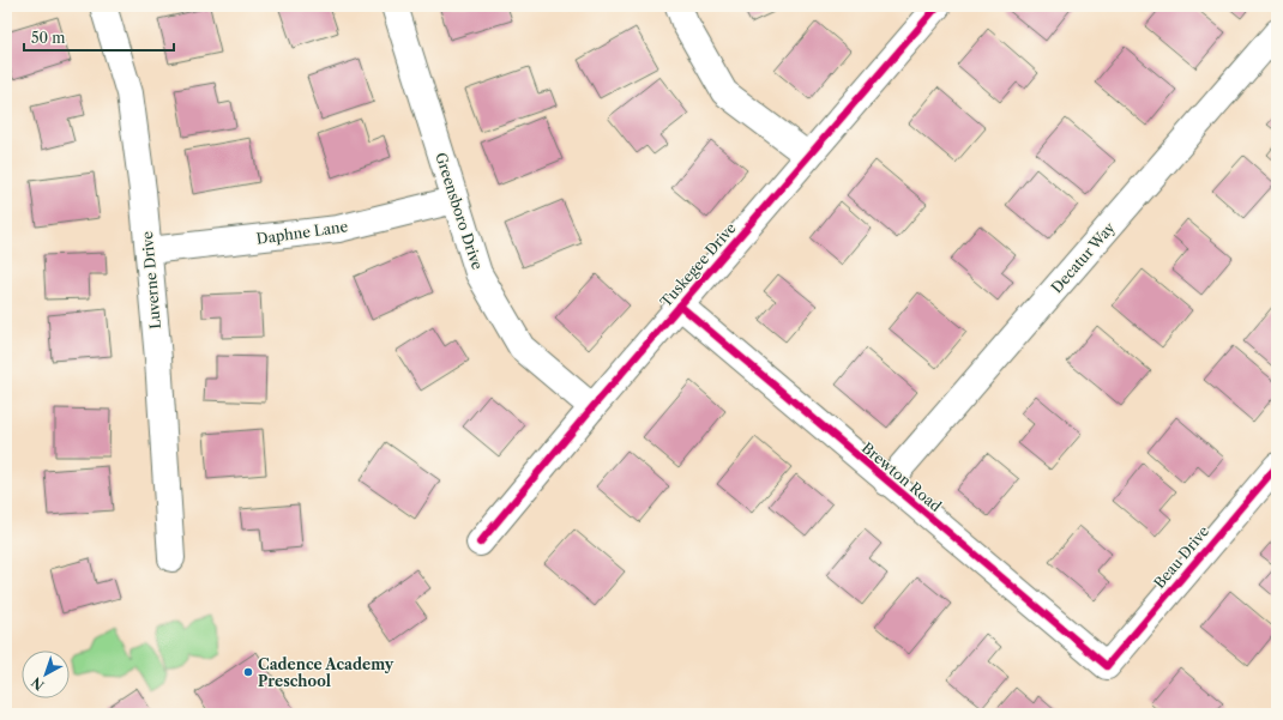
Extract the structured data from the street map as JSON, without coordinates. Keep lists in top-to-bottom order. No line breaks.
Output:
{"streets":{"street":["Greensboro Drive","Daphne Lane","Decatur Way","Tuskegee Drive","Luverne Drive","Brewton Road","Beau Drive"]},"crossings":[["Greensboro Drive","Daphne Lane"],["Greensboro Drive","Tuskegee Drive"],["Daphne Lane","Luverne Drive"],["Decatur Way","Brewton Road"],["Tuskegee Drive","Brewton Road"],["Brewton Road","Beau Drive"]],"places":["Cadence Academy Preschool"],"scale_bar":"50 m","north":"bottom left"}
